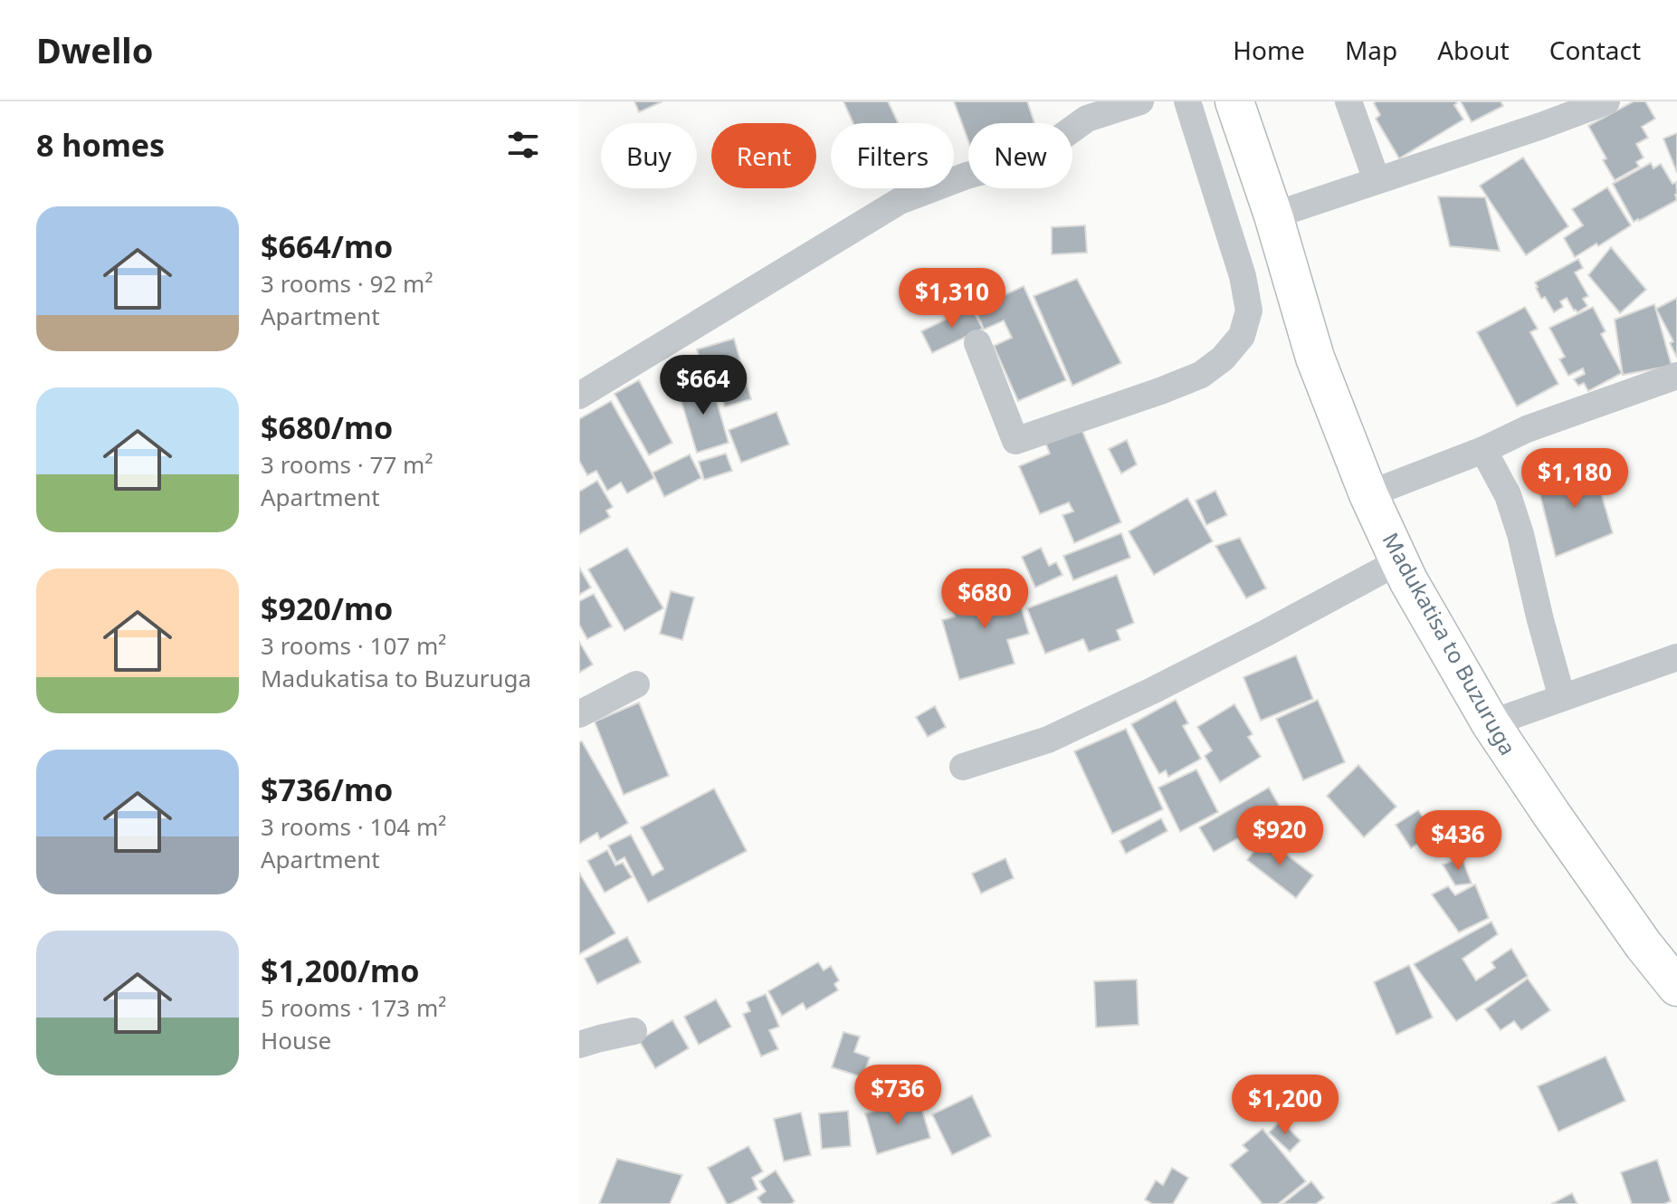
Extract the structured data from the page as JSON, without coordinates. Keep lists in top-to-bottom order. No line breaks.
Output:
{"streets":{"main road":["Madukatisa to Buzuruga"]},"page":{"header":"Dwello","nav":["Home","Map","About","Contact"],"heading":"8 homes","chip":["Buy","Rent","Filters","New"],"list":[{"name":"$664/mo","note":"3 rooms · 92 m² · Apartment"},{"name":"$680/mo","note":"3 rooms · 77 m² · Apartment"},{"name":"$920/mo","note":"3 rooms · 107 m² · Madukatisa to Buzuruga"},{"name":"$736/mo","note":"3 rooms · 104 m² · Apartment"},{"name":"$1,200/mo","note":"5 rooms · 173 m² · House"}],"price":["$1,310","$664","$1,180","$680","$920","$436","$736","$1,200"]}}
